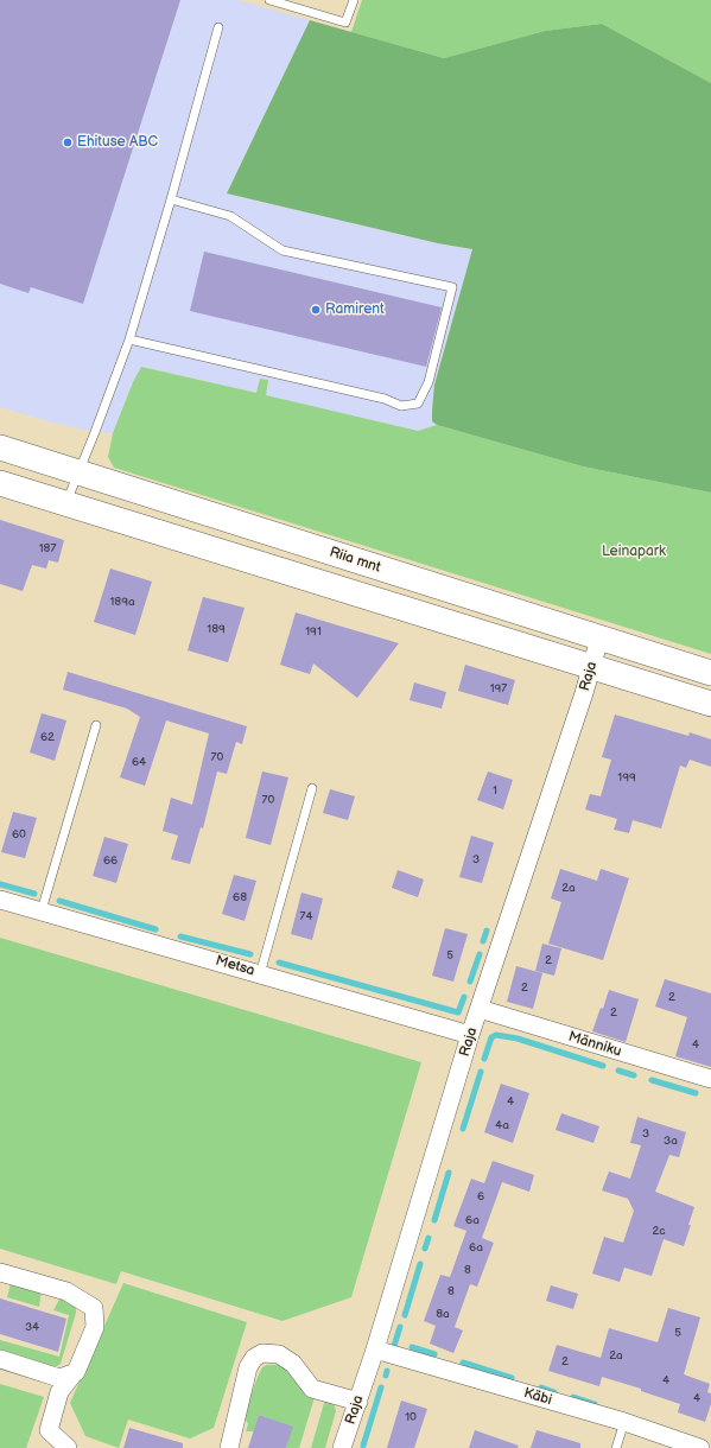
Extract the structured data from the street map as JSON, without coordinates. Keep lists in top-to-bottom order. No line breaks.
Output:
{"streets":{"main road":["Riia mnt"],"street":["Raja","Metsa","Männiku","Käbi"]},"crossings":[["Riia mnt","Raja"],["Raja","Metsa"],["Raja","Männiku"],["Raja","Käbi"]],"parks":["Leinapark"],"places":["Ehituse ABC","Ramirent"],"house_numbers":["187","189a","189","191","197","62","70","64","199","1","70","60","3","66","2a","68","74","5","2","2","2","2","4","4","4a","3","3a","6","6a","2c","6a","8","8","8a","34","5","2a","2","4","4","10"]}
